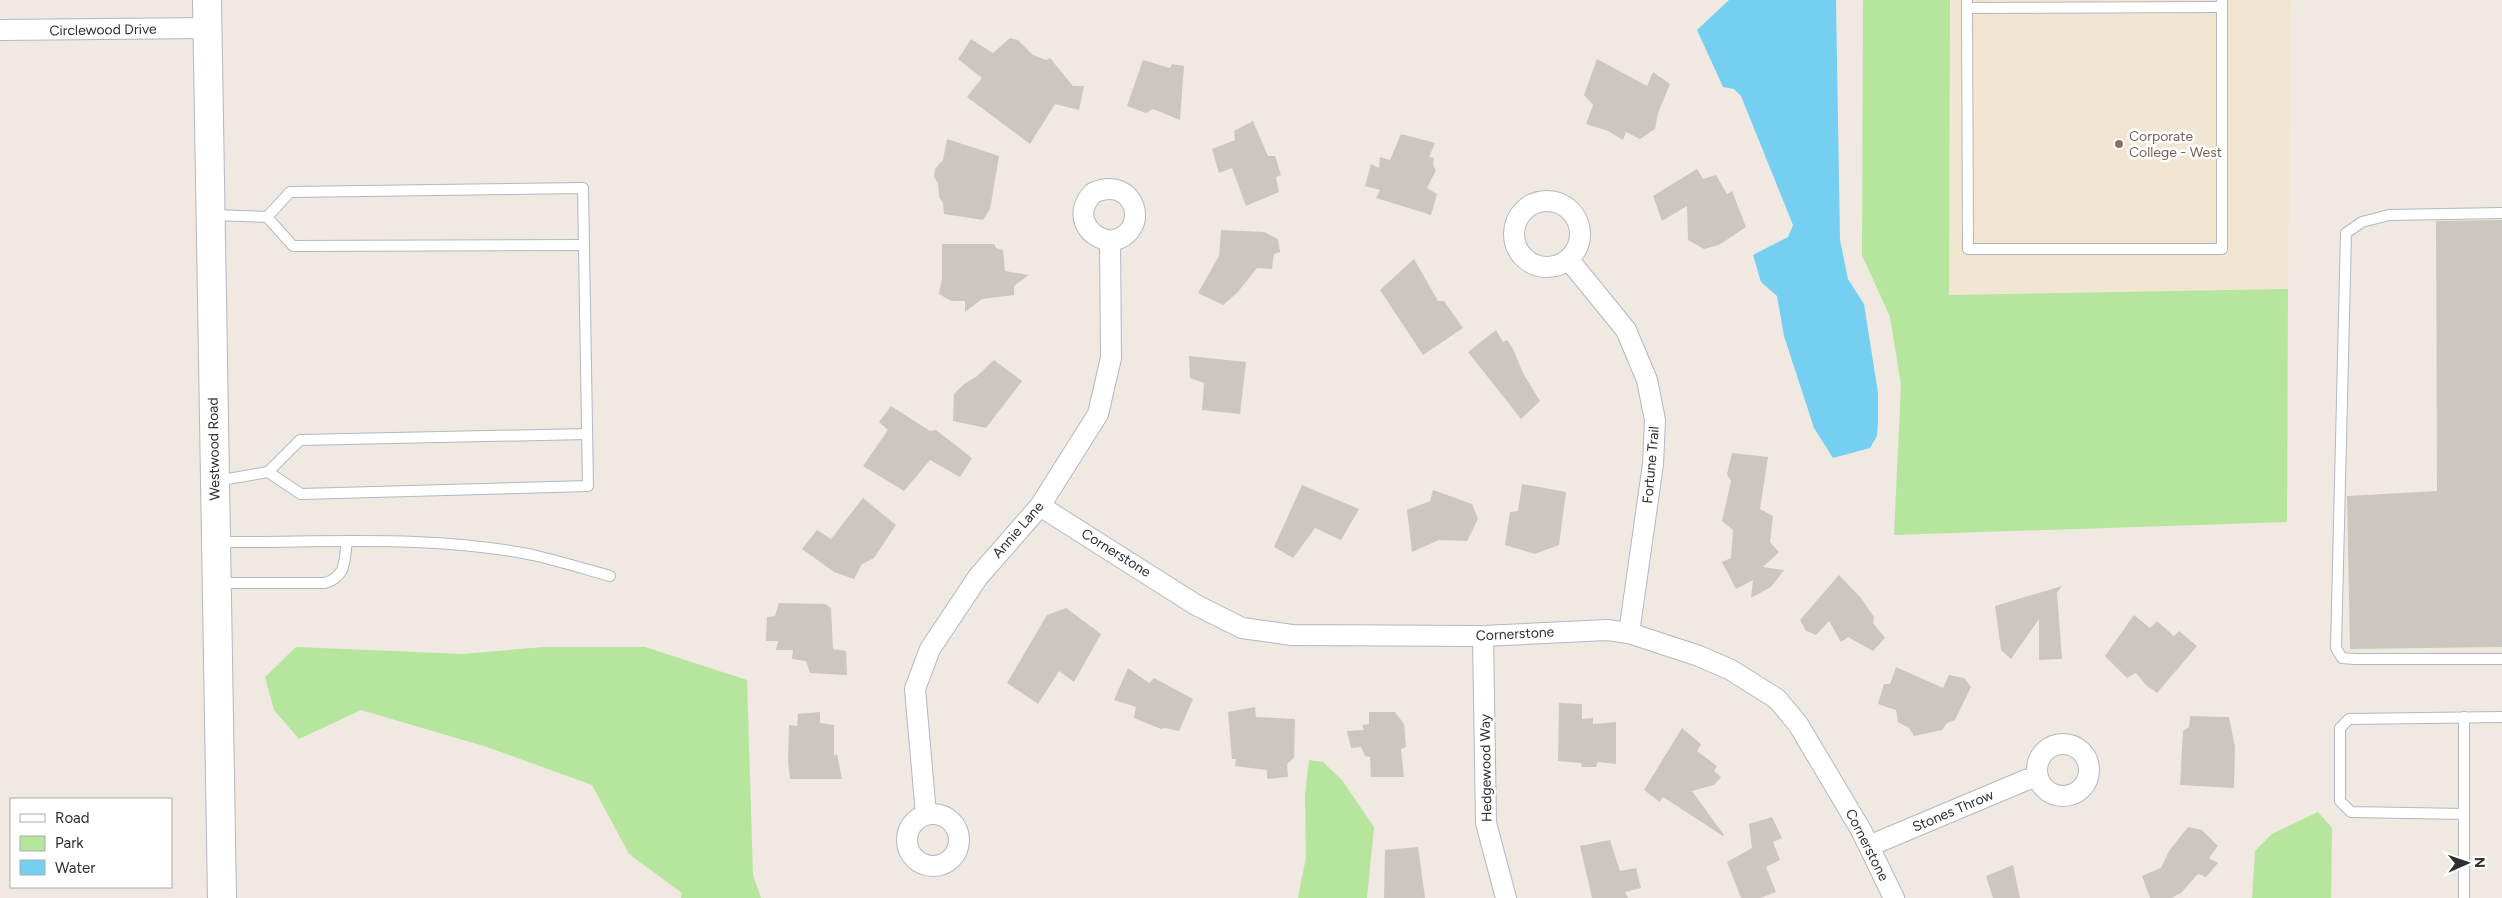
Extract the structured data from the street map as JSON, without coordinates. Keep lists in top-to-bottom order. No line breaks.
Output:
{"streets":{"street":["Circlewood Drive","Westwood Road","Fortune Trail","Annie Lane","Cornerstone","Hedgewood Way","Stones Throw"]},"crossings":[["Circlewood Drive","Westwood Road"],["Fortune Trail","Cornerstone"],["Annie Lane","Cornerstone"],["Cornerstone","Hedgewood Way"],["Cornerstone","Stones Throw"]],"places":["Corporate College - West"],"legend":["Road","Park","Water"],"north":"right"}
